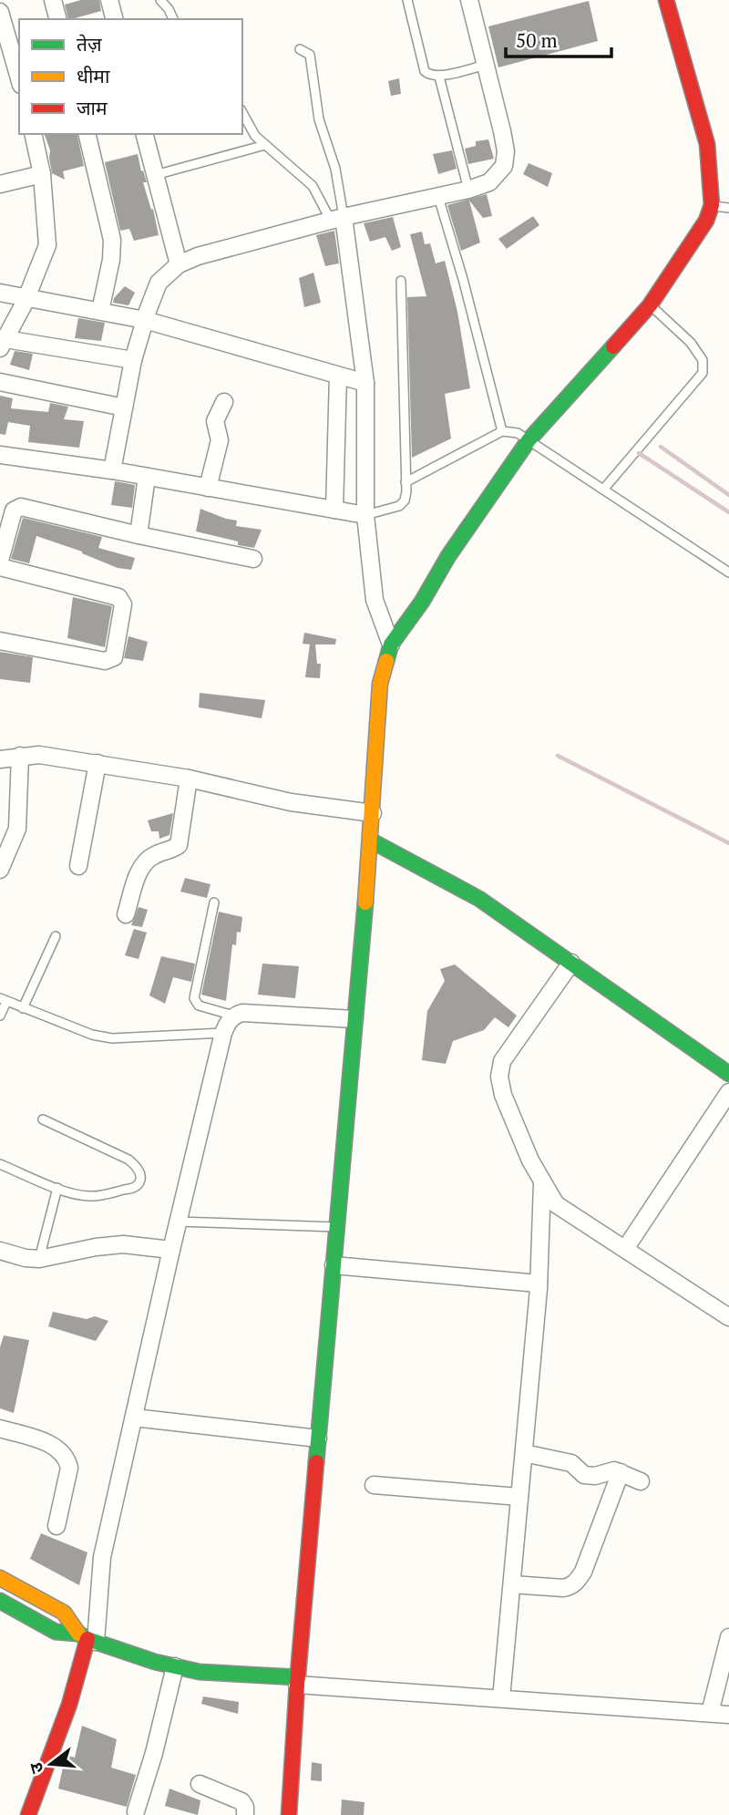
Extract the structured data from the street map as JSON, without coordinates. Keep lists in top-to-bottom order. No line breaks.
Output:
{"legend":["तेज़","धीमा","जाम"],"scale_bar":"50 m","north":"left"}
